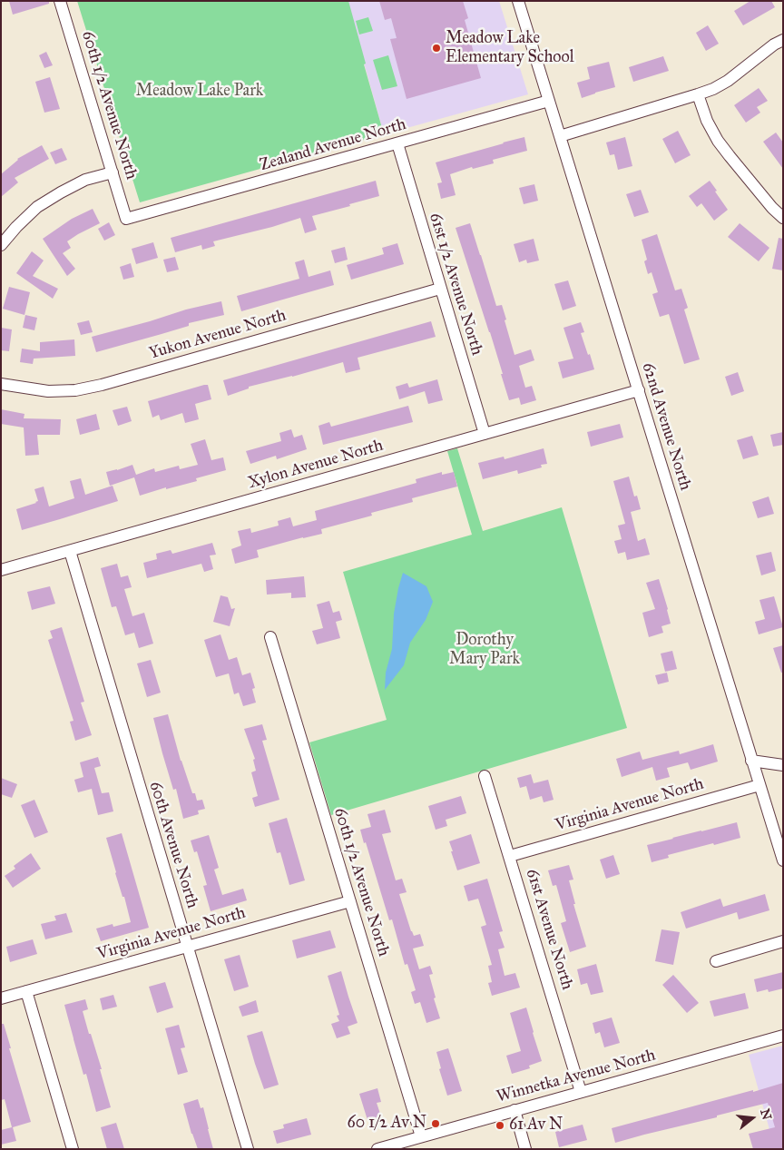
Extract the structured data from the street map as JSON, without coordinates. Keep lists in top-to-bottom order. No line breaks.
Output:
{"streets":{"street":["60th 1/2 Avenue North","Zealand Avenue North","61st 1/2 Avenue North","Yukon Avenue North","62nd Avenue North","Xylon Avenue North","Virginia Avenue North","60th Avenue North","61st Avenue North","Winnetka Avenue North"]},"crossings":[["60th 1/2 Avenue North","Zealand Avenue North"],["60th 1/2 Avenue North","Virginia Avenue North"],["60th 1/2 Avenue North","Winnetka Avenue North"],["Zealand Avenue North","61st 1/2 Avenue North"],["Zealand Avenue North","62nd Avenue North"],["61st 1/2 Avenue North","Yukon Avenue North"],["61st 1/2 Avenue North","Xylon Avenue North"],["62nd Avenue North","Xylon Avenue North"],["62nd Avenue North","Virginia Avenue North"],["Xylon Avenue North","60th Avenue North"],["Virginia Avenue North","60th Avenue North"],["Virginia Avenue North","61st Avenue North"],["61st Avenue North","Winnetka Avenue North"]],"parks":["Meadow Lake Park","Dorothy Mary Park"],"places":["Meadow Lake Elementary School","60 1/2 Av N","61 Av N"],"north":"right"}
